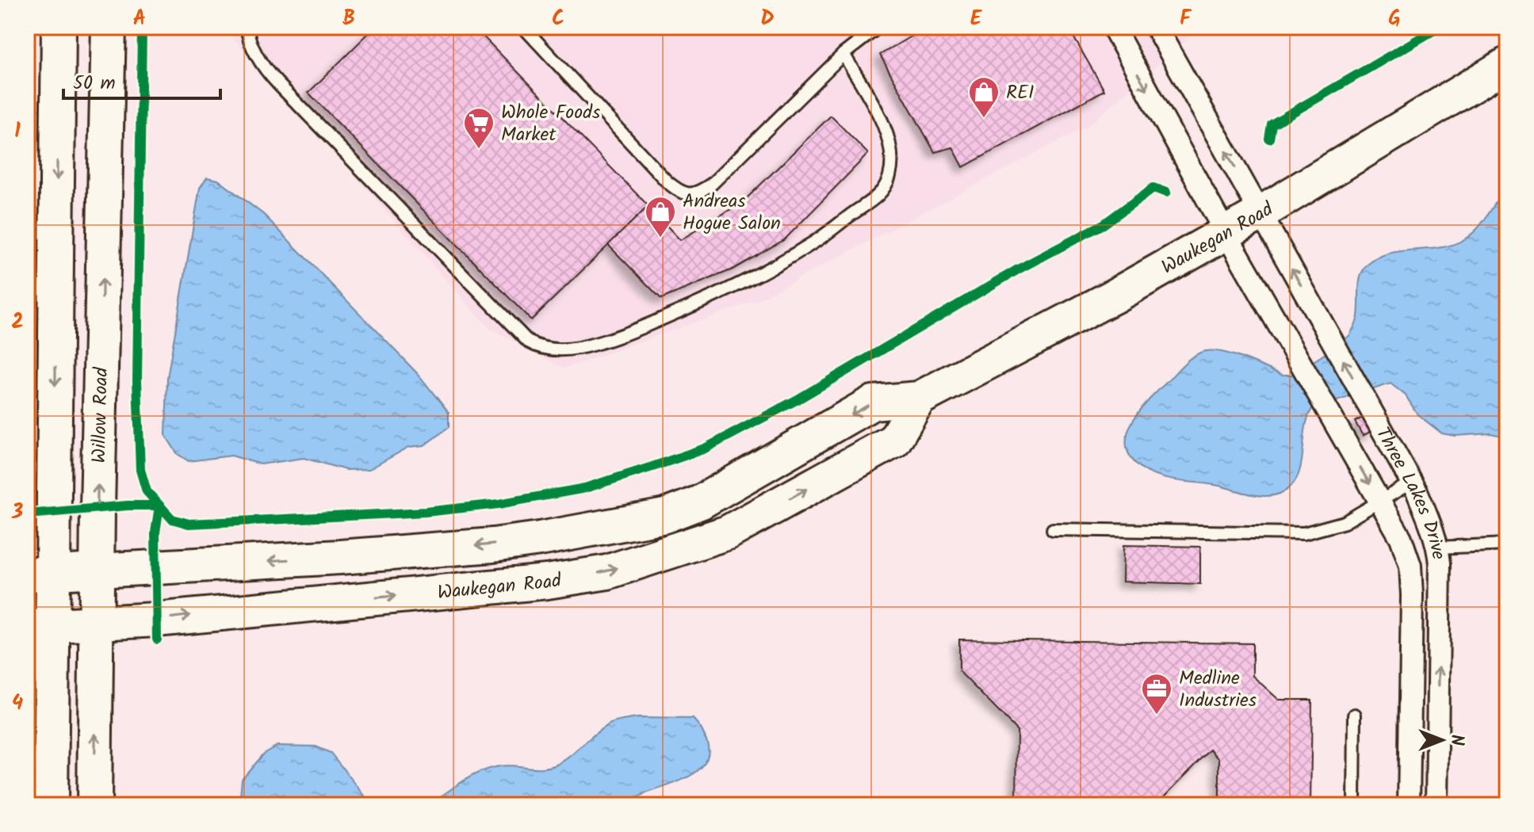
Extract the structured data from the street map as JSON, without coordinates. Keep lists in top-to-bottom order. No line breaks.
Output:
{"streets":{"main road":["Waukegan Road","Willow Road"],"street":["Three Lakes Drive"]},"crossings":[["Waukegan Road","Willow Road"],["Waukegan Road","Three Lakes Drive"]],"places":{"shop":["REI","Andreas Hogue Salon"],"supermarket":["Whole Foods Market"],"office":["Medline Industries"]},"scale_bar":"50 m","north":"right","grid":{"columns":["A","B","C","D","E","F","G"],"rows":["1","2","3","4"]}}
